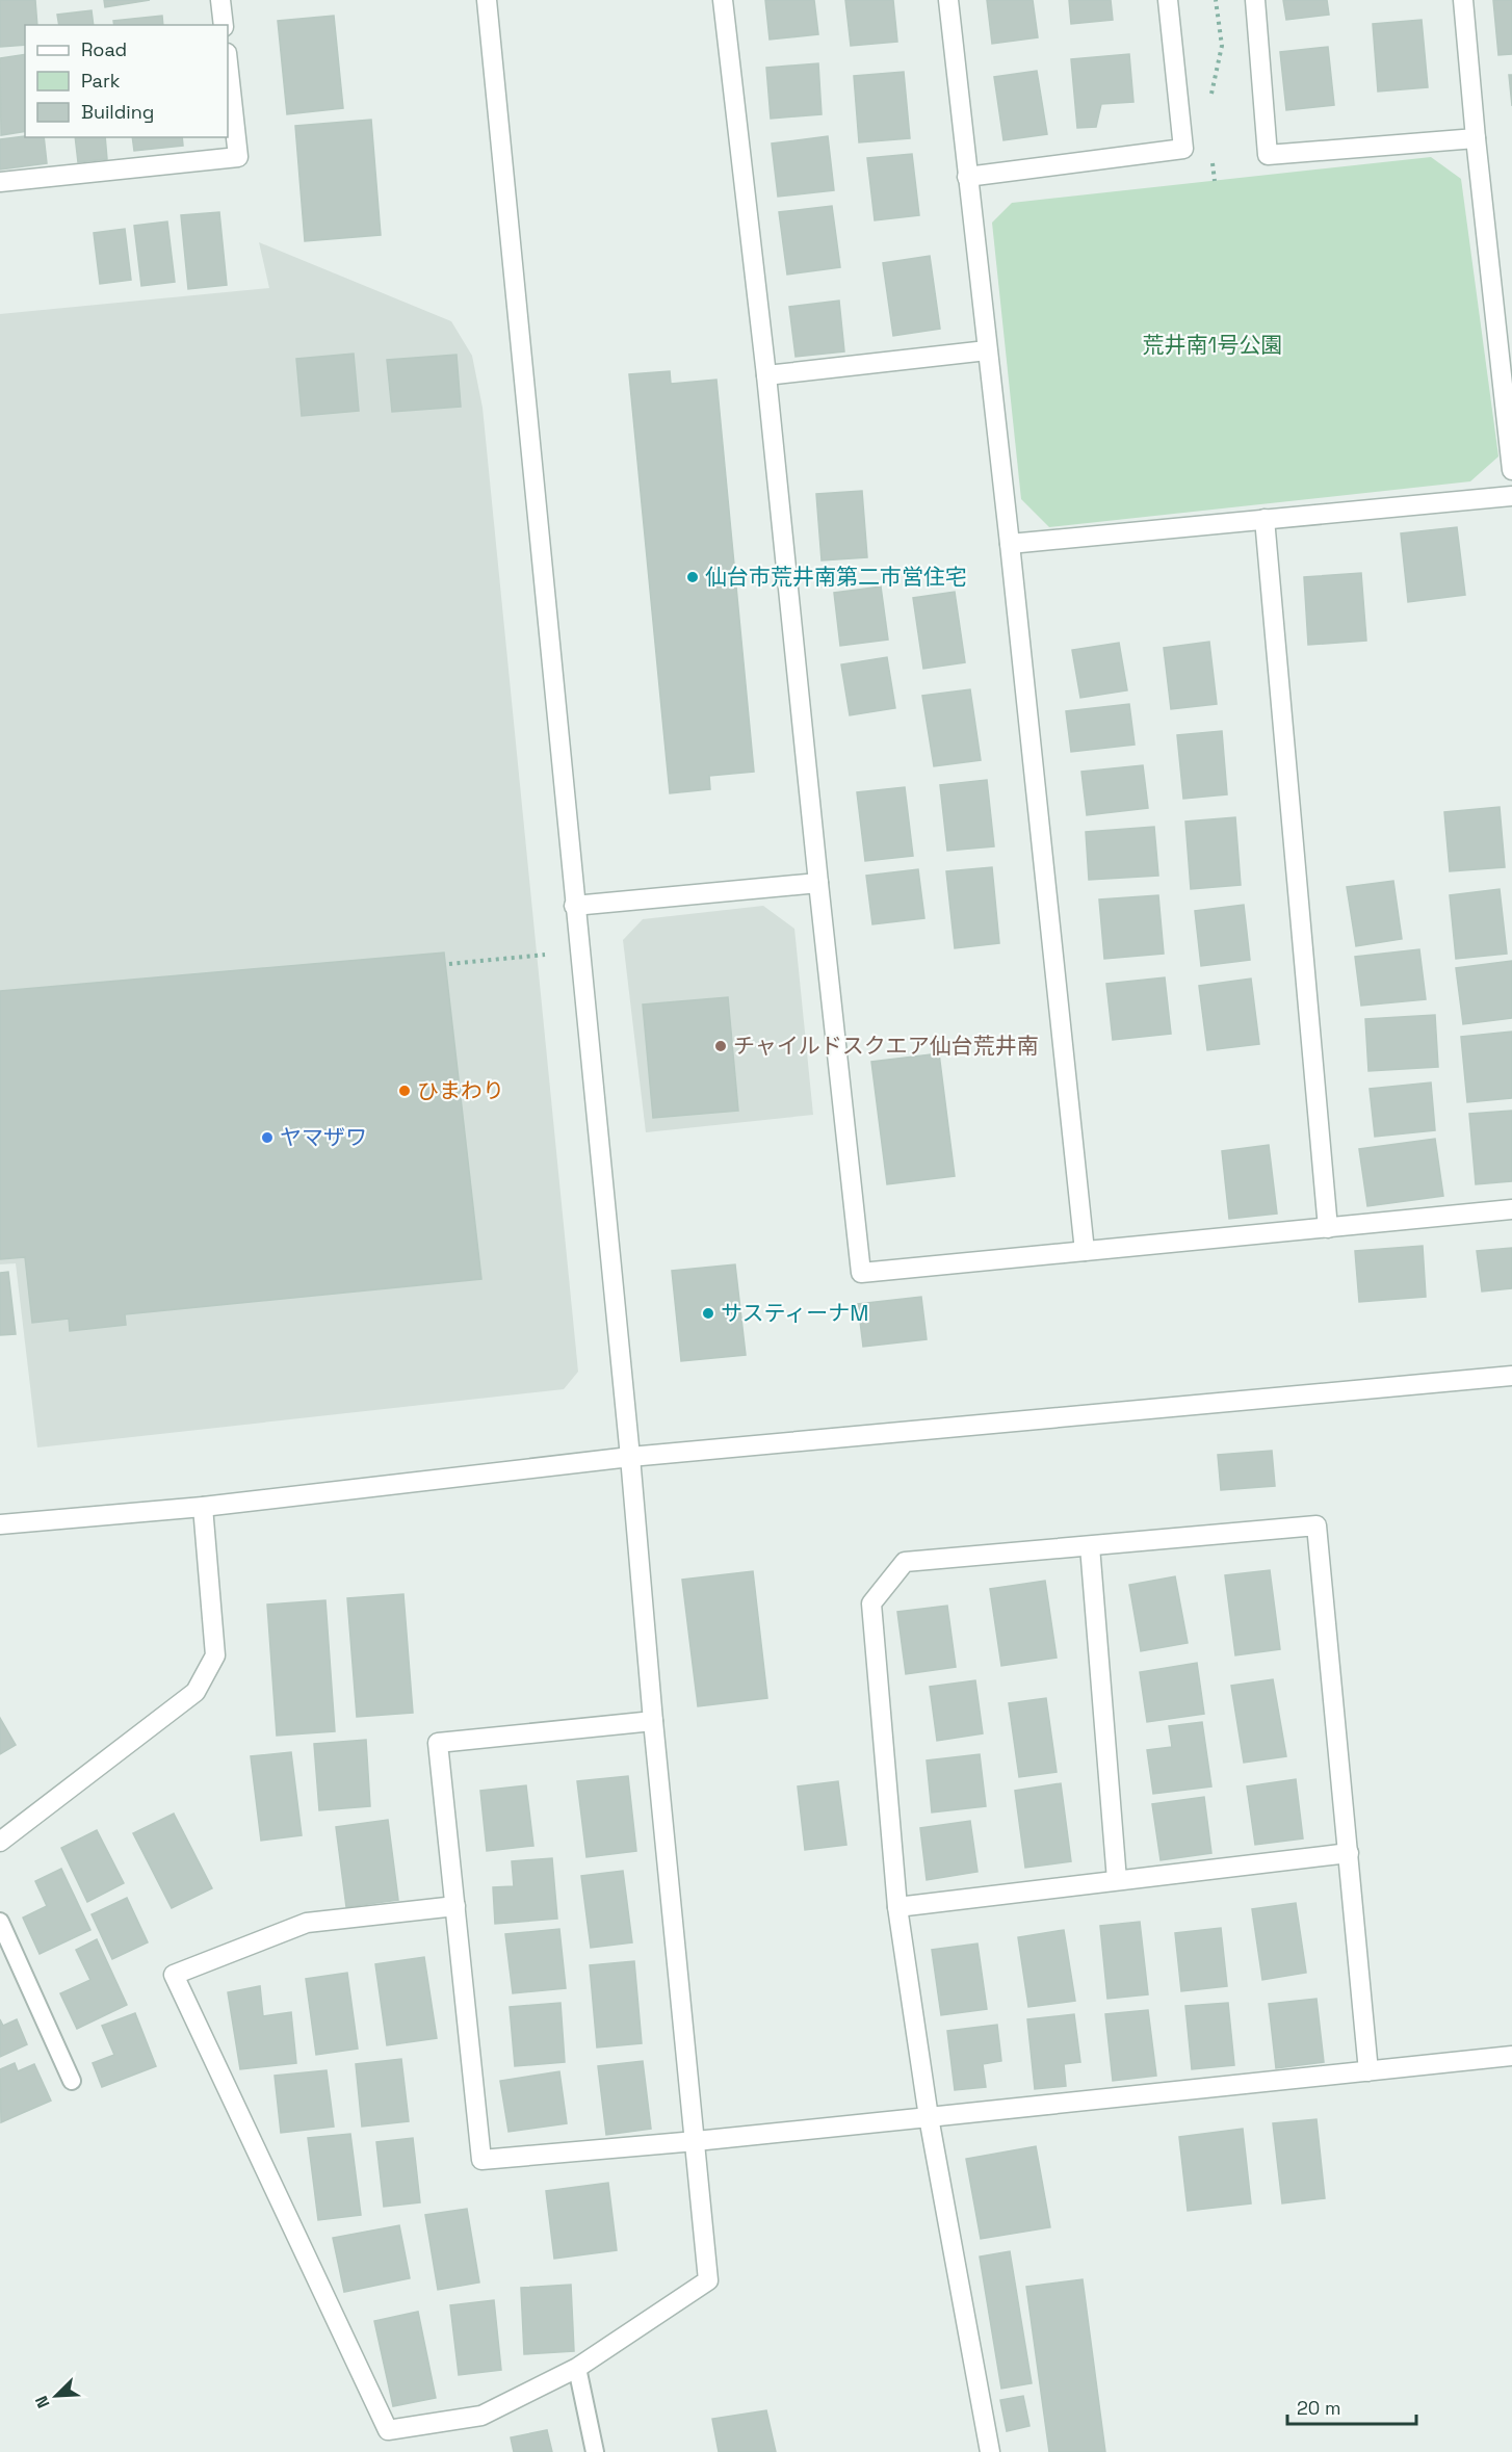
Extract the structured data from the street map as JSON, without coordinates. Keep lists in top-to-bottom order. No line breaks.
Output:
{"parks":["荒井南1号公園"],"places":["仙台市荒井南第二市営住宅","チャイルドスクエア仙台荒井南","ひまわり","ヤマザワ","サスティーナM"],"legend":["Road","Park","Building"],"scale_bar":"20 m","north":"bottom left"}
